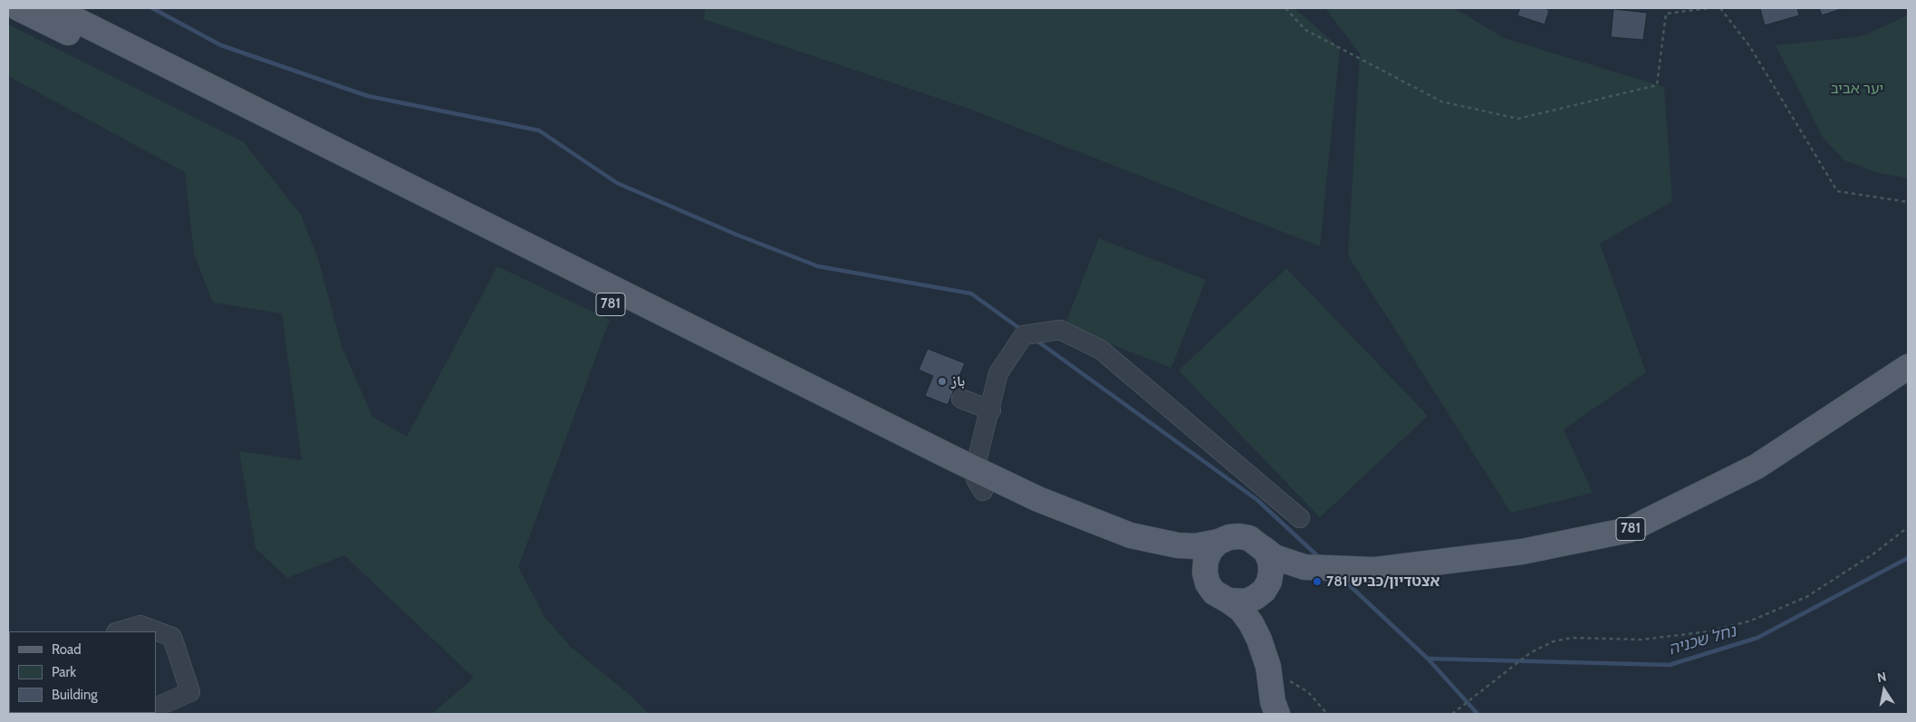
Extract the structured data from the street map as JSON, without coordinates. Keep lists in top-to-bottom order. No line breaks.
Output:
{"streets":{"main road":["781"]},"water":["נחל שכניה"],"parks":["יער אביב"],"places":["باز","אצטדיון/כביש 781"],"legend":["Road","Park","Building"],"north":"top"}
